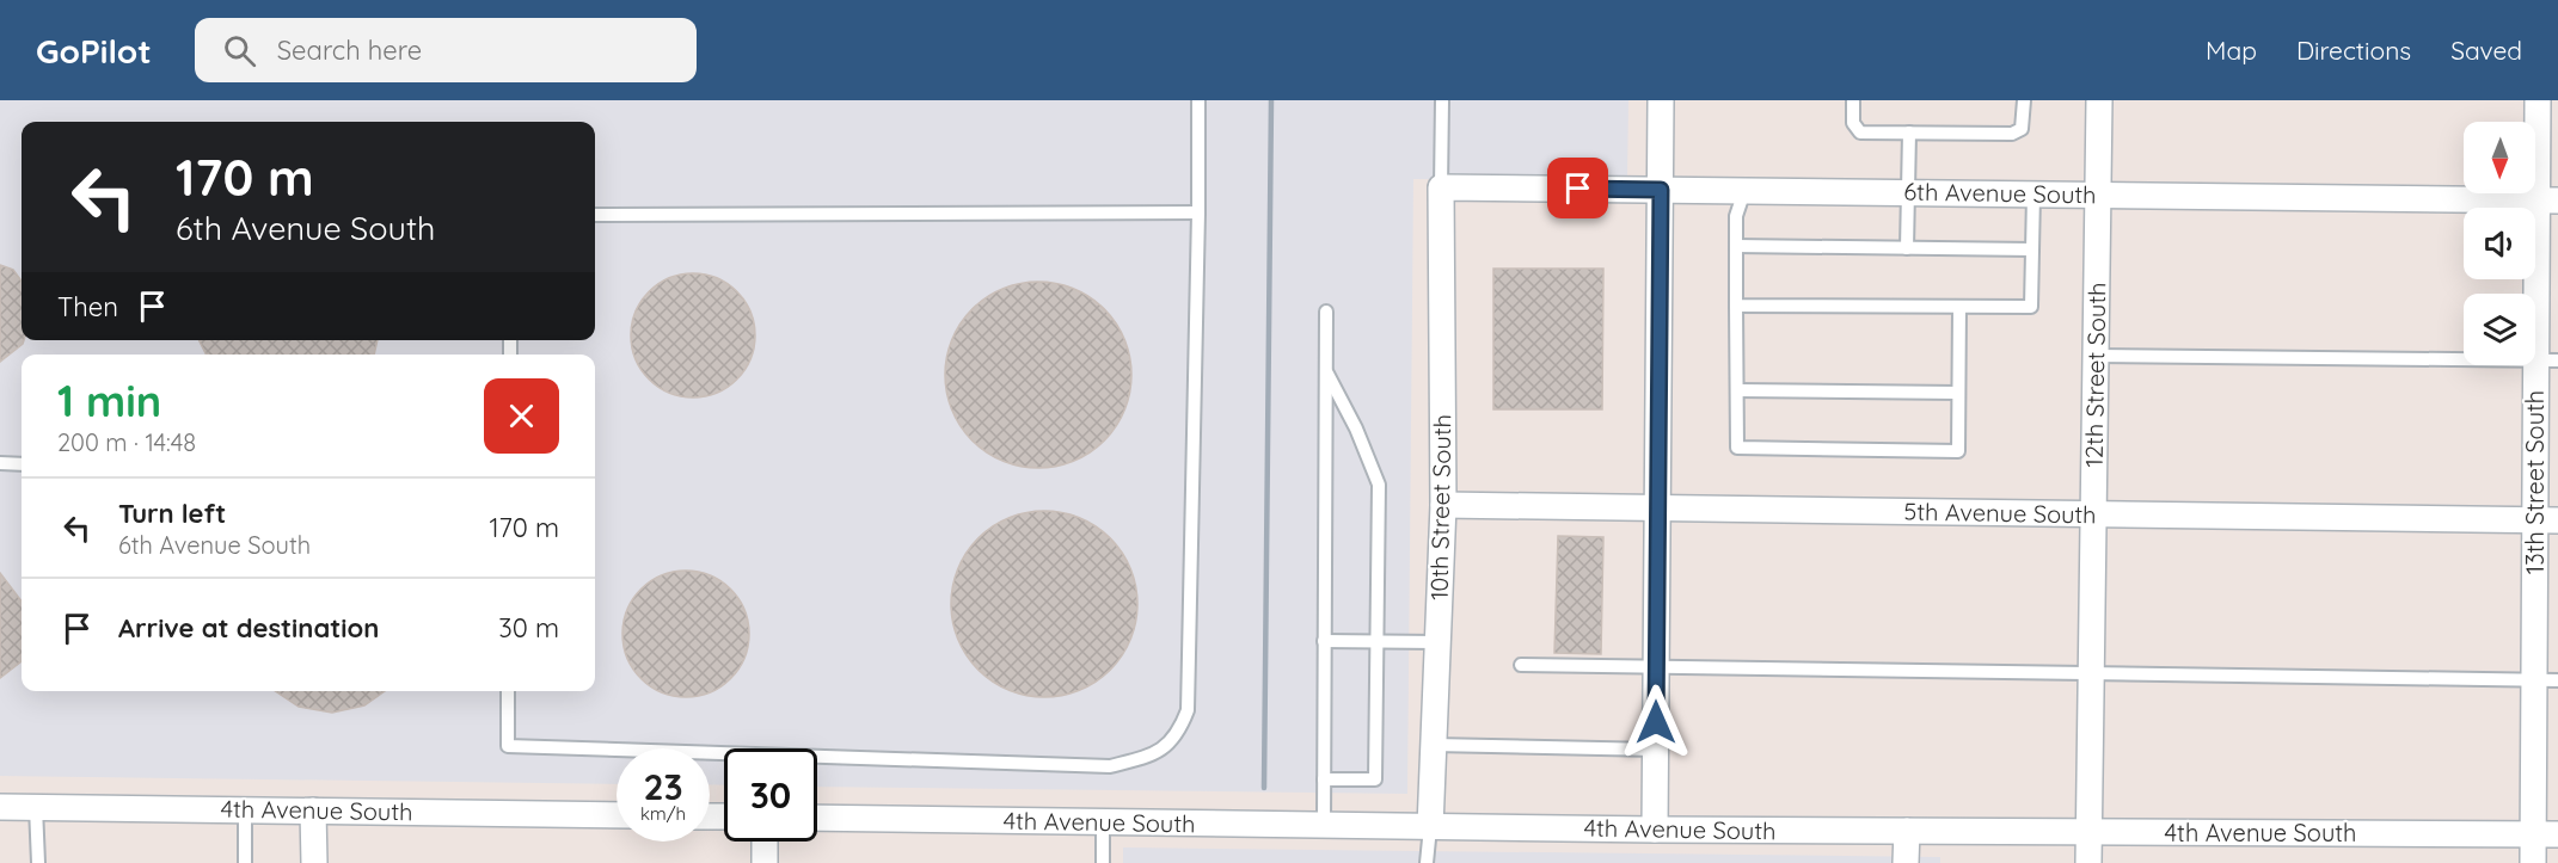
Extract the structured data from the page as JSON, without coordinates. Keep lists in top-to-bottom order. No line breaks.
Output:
{"streets":{"street":["6th Avenue South","12th Street South","13th Street South","10th Street South","5th Avenue South","4th Avenue South"]},"crossings":[["6th Avenue South","12th Street South"],["6th Avenue South","13th Street South"],["6th Avenue South","10th Street South"],["12th Street South","5th Avenue South"],["12th Street South","4th Avenue South"],["13th Street South","5th Avenue South"],["13th Street South","4th Avenue South"],["10th Street South","5th Avenue South"],["10th Street South","4th Avenue South"]],"north":"bottom","page":{"header":"GoPilot","search":"Search here","nav":["Map","Directions","Saved"],"turn":["170 m","6th Avenue South"],"then":"Then","heading":["1 min","200 m · 14:48"],"list":[{"name":"Turn left","note":"6th Avenue South","value":"170 m"},{"name":"Arrive at destination","value":"30 m"}],"speed":"23 km/h","limit":"30"}}
